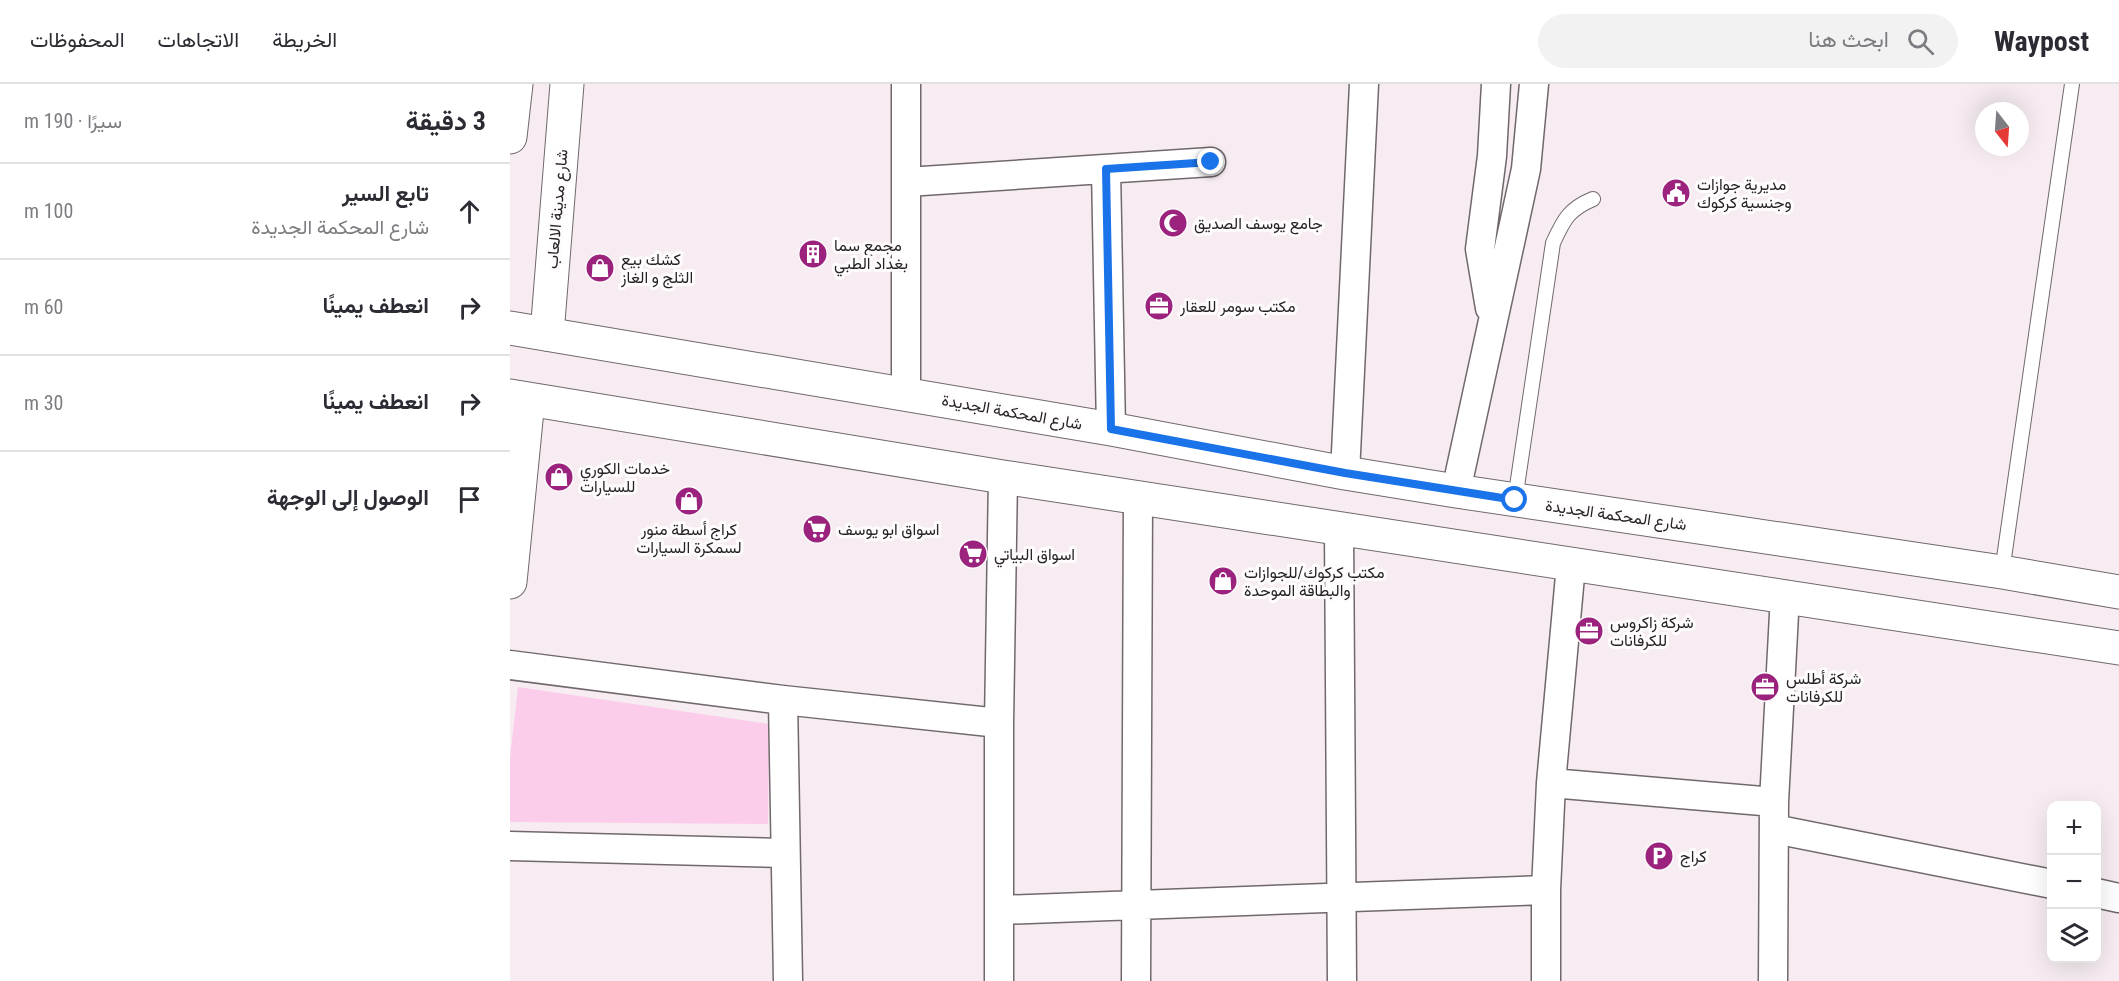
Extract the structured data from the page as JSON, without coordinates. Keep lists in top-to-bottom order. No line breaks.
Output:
{"streets":{"main road":["شارع مدينة الالعاب","شارع المحكمة الجديدة"]},"crossings":[["شارع مدينة الالعاب","شارع المحكمة الجديدة"]],"places":{"public building":["مديرية جوازات وجنسية كركوك"],"mosque":["جامع يوسف الصديق"],"building":["مجمع سما بغداد الطبي"],"shop":["كشك بيع الثلج و الغاز","خدمات الكوري للسيارات","كراج أسطة منور لسمكرة السيارات","مكتب كركوك/للجوازات والبطاقة الموحدة"],"office":["مكتب سومر للعقار","شركة زاكروس للكرفانات","شركة أطلس للكرفانات"],"supermarket":["اسواق ابو يوسف","اسواق البياتي"],"parking":["كراج"]},"north":"bottom","page":{"header":"Waypost","search":"ابحث هنا","nav":["الخريطة","الاتجاهات","المحفوظات"],"heading":["3 دقيقة","سيرًا · 190 m"],"list":[["تابع السير","شارع المحكمة الجديدة","100 m"],["انعطف يمينًا","60 m"],["انعطف يمينًا","30 m"],"الوصول إلى الوجهة"],"map_buttons":["+","−"]}}
